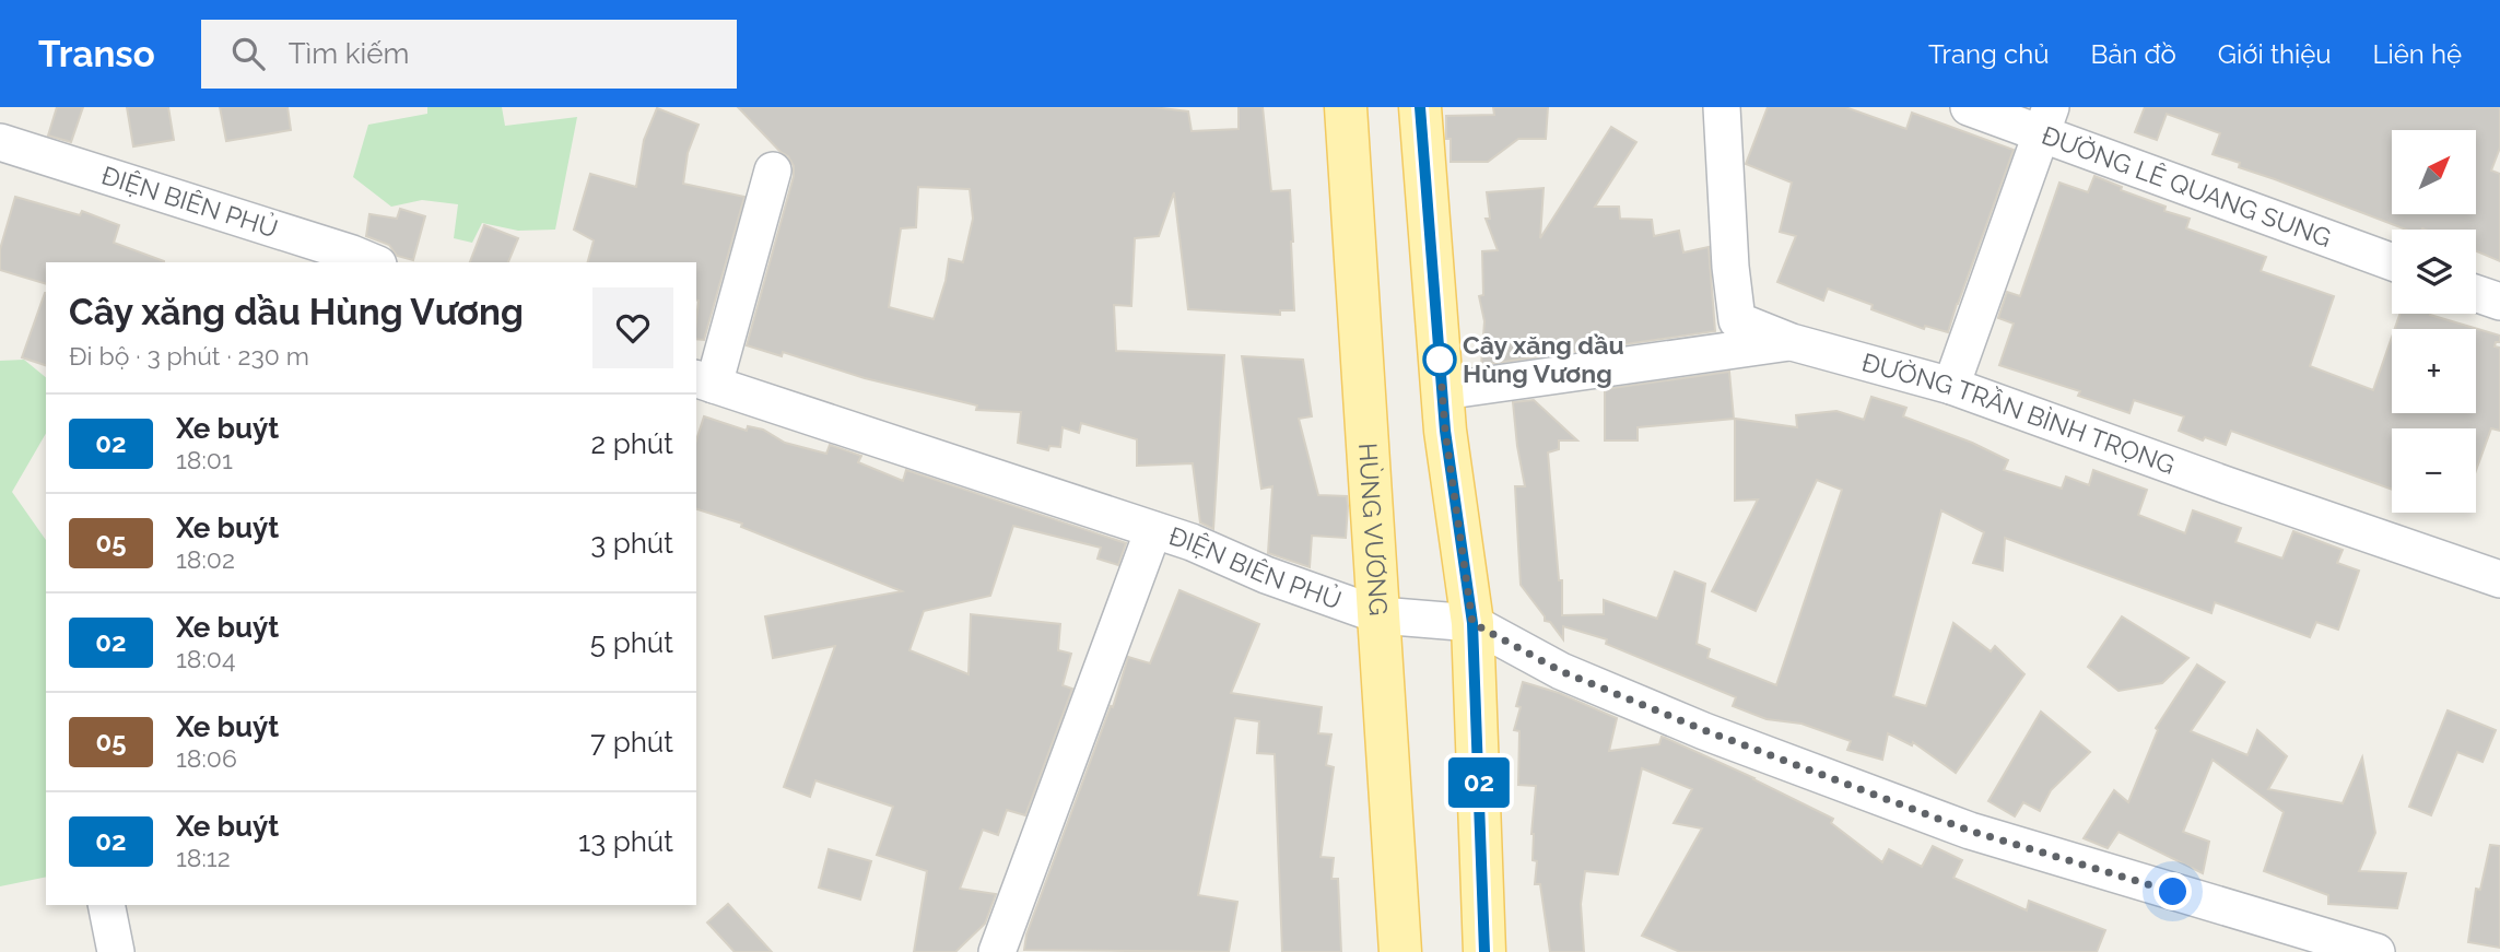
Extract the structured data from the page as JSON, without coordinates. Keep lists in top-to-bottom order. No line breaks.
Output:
{"streets":{"main road":["HÙNG VƯƠNG"],"street":["ĐƯỜNG LÊ QUANG SUNG","ĐIỆN BIÊN PHỦ","ĐƯỜNG TRẦN BÌNH TRỌNG"]},"crossings":[["ĐIỆN BIÊN PHỦ","HÙNG VƯƠNG"]],"places":["Cây xăng dầu Hùng Vương"],"lines":["bus line 02"],"north":"top right","page":{"header":"Transo","search":"Tìm kiếm","nav":["Trang chủ","Bản đồ","Giới thiệu","Liên hệ"],"on_map":"02","map_buttons":["+","−"],"heading":["Cây xăng dầu Hùng Vương","Đi bộ · 3 phút · 230 m"],"list":[{"mark":"02","name":"Xe buýt","note":"18:01","value":"2 phút"},{"mark":"05","name":"Xe buýt","note":"18:02","value":"3 phút"},{"mark":"02","name":"Xe buýt","note":"18:04","value":"5 phút"},{"mark":"05","name":"Xe buýt","note":"18:06","value":"7 phút"},{"mark":"02","name":"Xe buýt","note":"18:12","value":"13 phút"}]}}
